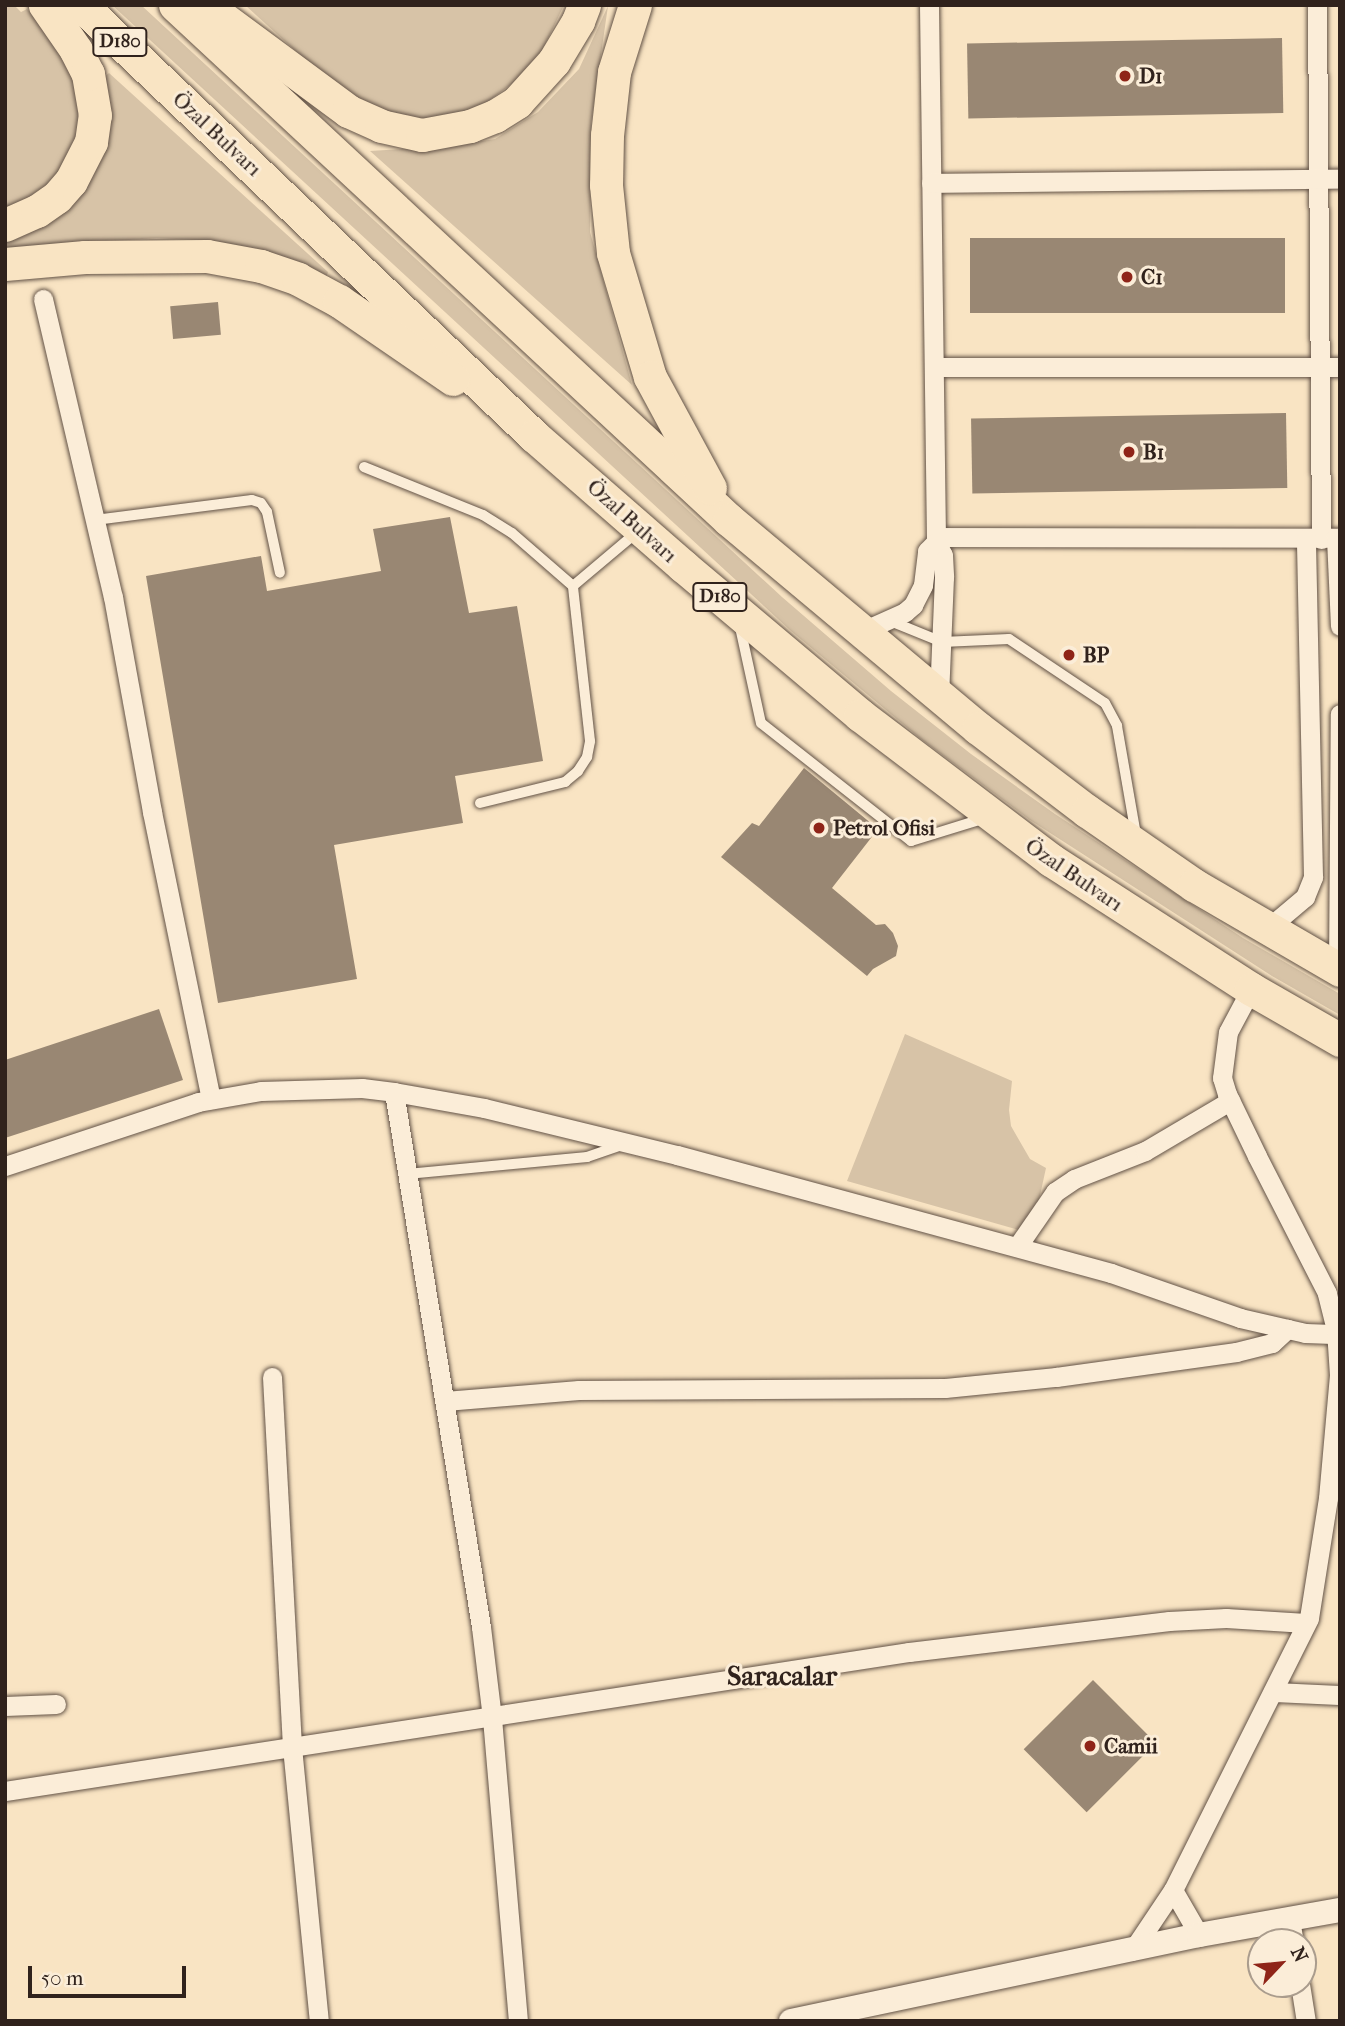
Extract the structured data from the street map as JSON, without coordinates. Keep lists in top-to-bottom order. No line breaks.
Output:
{"streets":{"highway":["D180","Özal Bulvarı"]},"districts":["Saracalar"],"places":["D1","C1","B1","BP","Petrol Ofisi","Camii"],"scale_bar":"50 m","north":"top right"}
